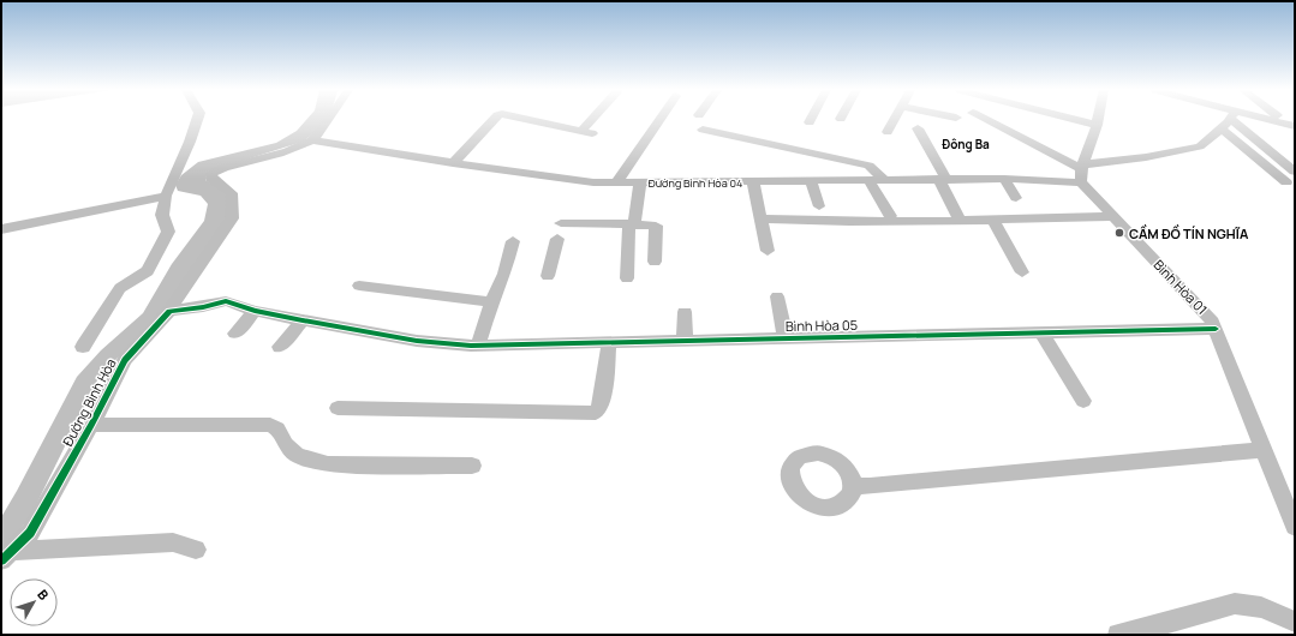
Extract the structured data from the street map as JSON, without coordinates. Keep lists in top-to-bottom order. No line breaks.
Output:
{"streets":{"street":["Đường Bình Hòa 04","Bình Hòa 01","Bình Hòa 05","Đường Bình Hòa"]},"crossings":[["Đường Bình Hòa 04","Bình Hòa 01"],["Đường Bình Hòa 04","Đường Bình Hòa"],["Bình Hòa 01","Bình Hòa 05"]],"districts":["Đông Ba"],"places":["CẦM ĐỒ TÍN NGHĨA"],"north":"top right"}
